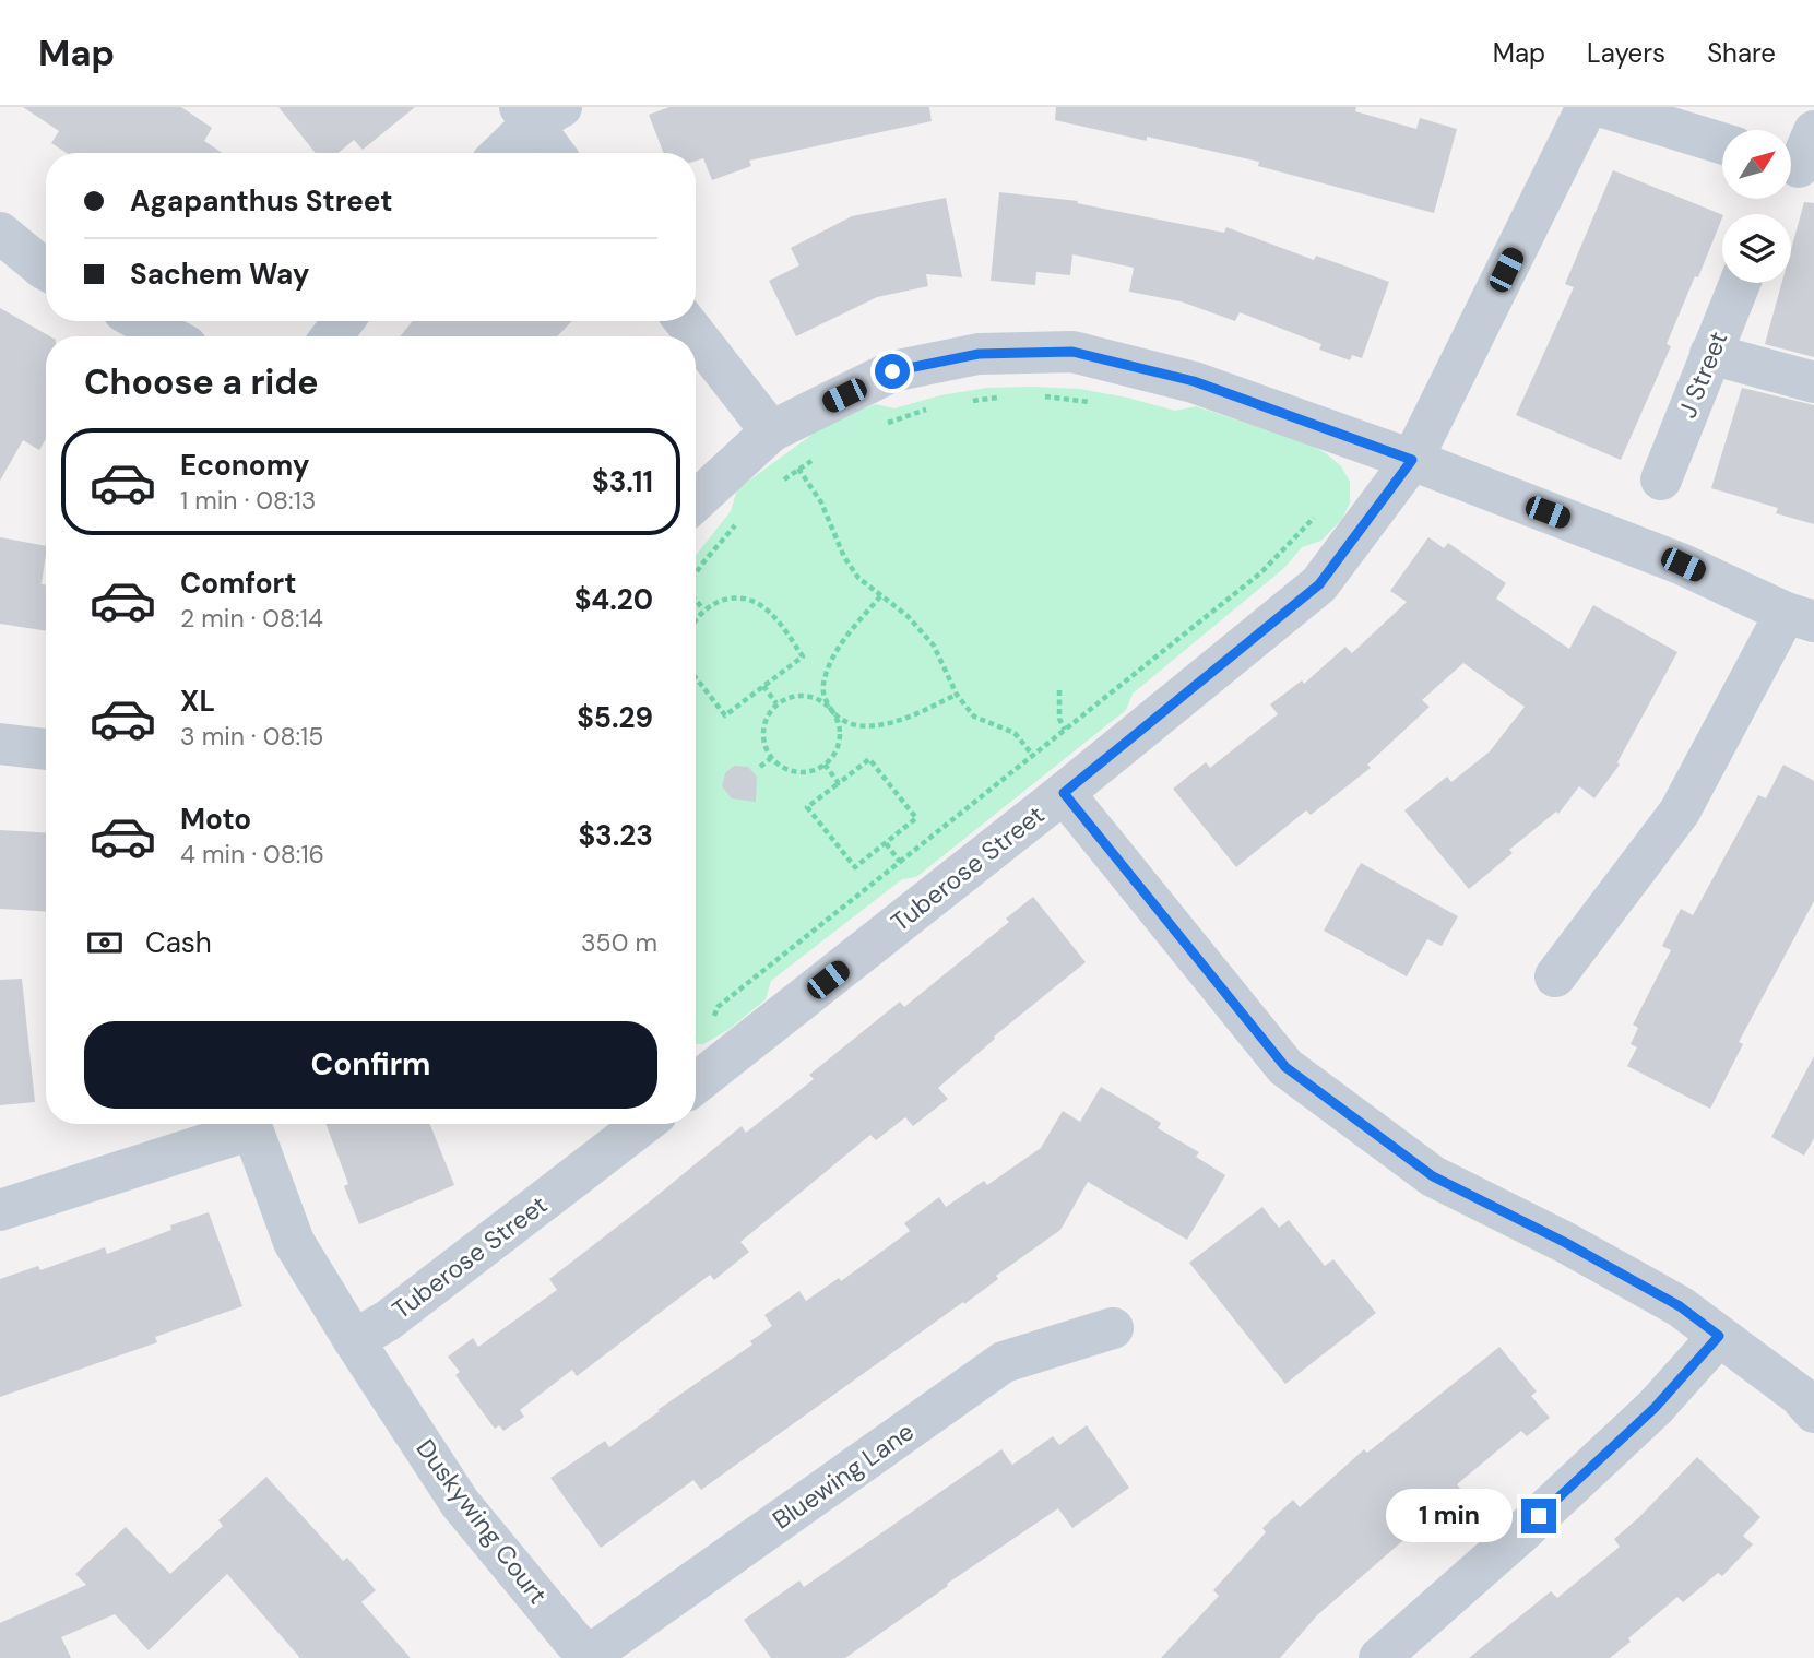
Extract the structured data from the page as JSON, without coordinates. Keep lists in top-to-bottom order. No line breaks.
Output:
{"streets":{"street":["J Street","Tuberose Street","Bluewing Lane","Duskywing Court"]},"crossings":[["Tuberose Street","Duskywing Court"],["Bluewing Lane","Duskywing Court"]],"north":"top right","page":{"header":"Map","nav":["Map","Layers","Share"],"banner":["Agapanthus Street","Sachem Way"],"heading":"Choose a ride","list":[{"name":"Economy","note":"1 min · 08:13","value":"$3.11"},{"name":"Comfort","note":"2 min · 08:14","value":"$4.20"},{"name":"XL","note":"3 min · 08:15","value":"$5.29"},{"name":"Moto","note":"4 min · 08:16","value":"$3.23"}],"pay":["Cash","350 m"],"buttons":"Confirm","bubble":"1 min"}}
